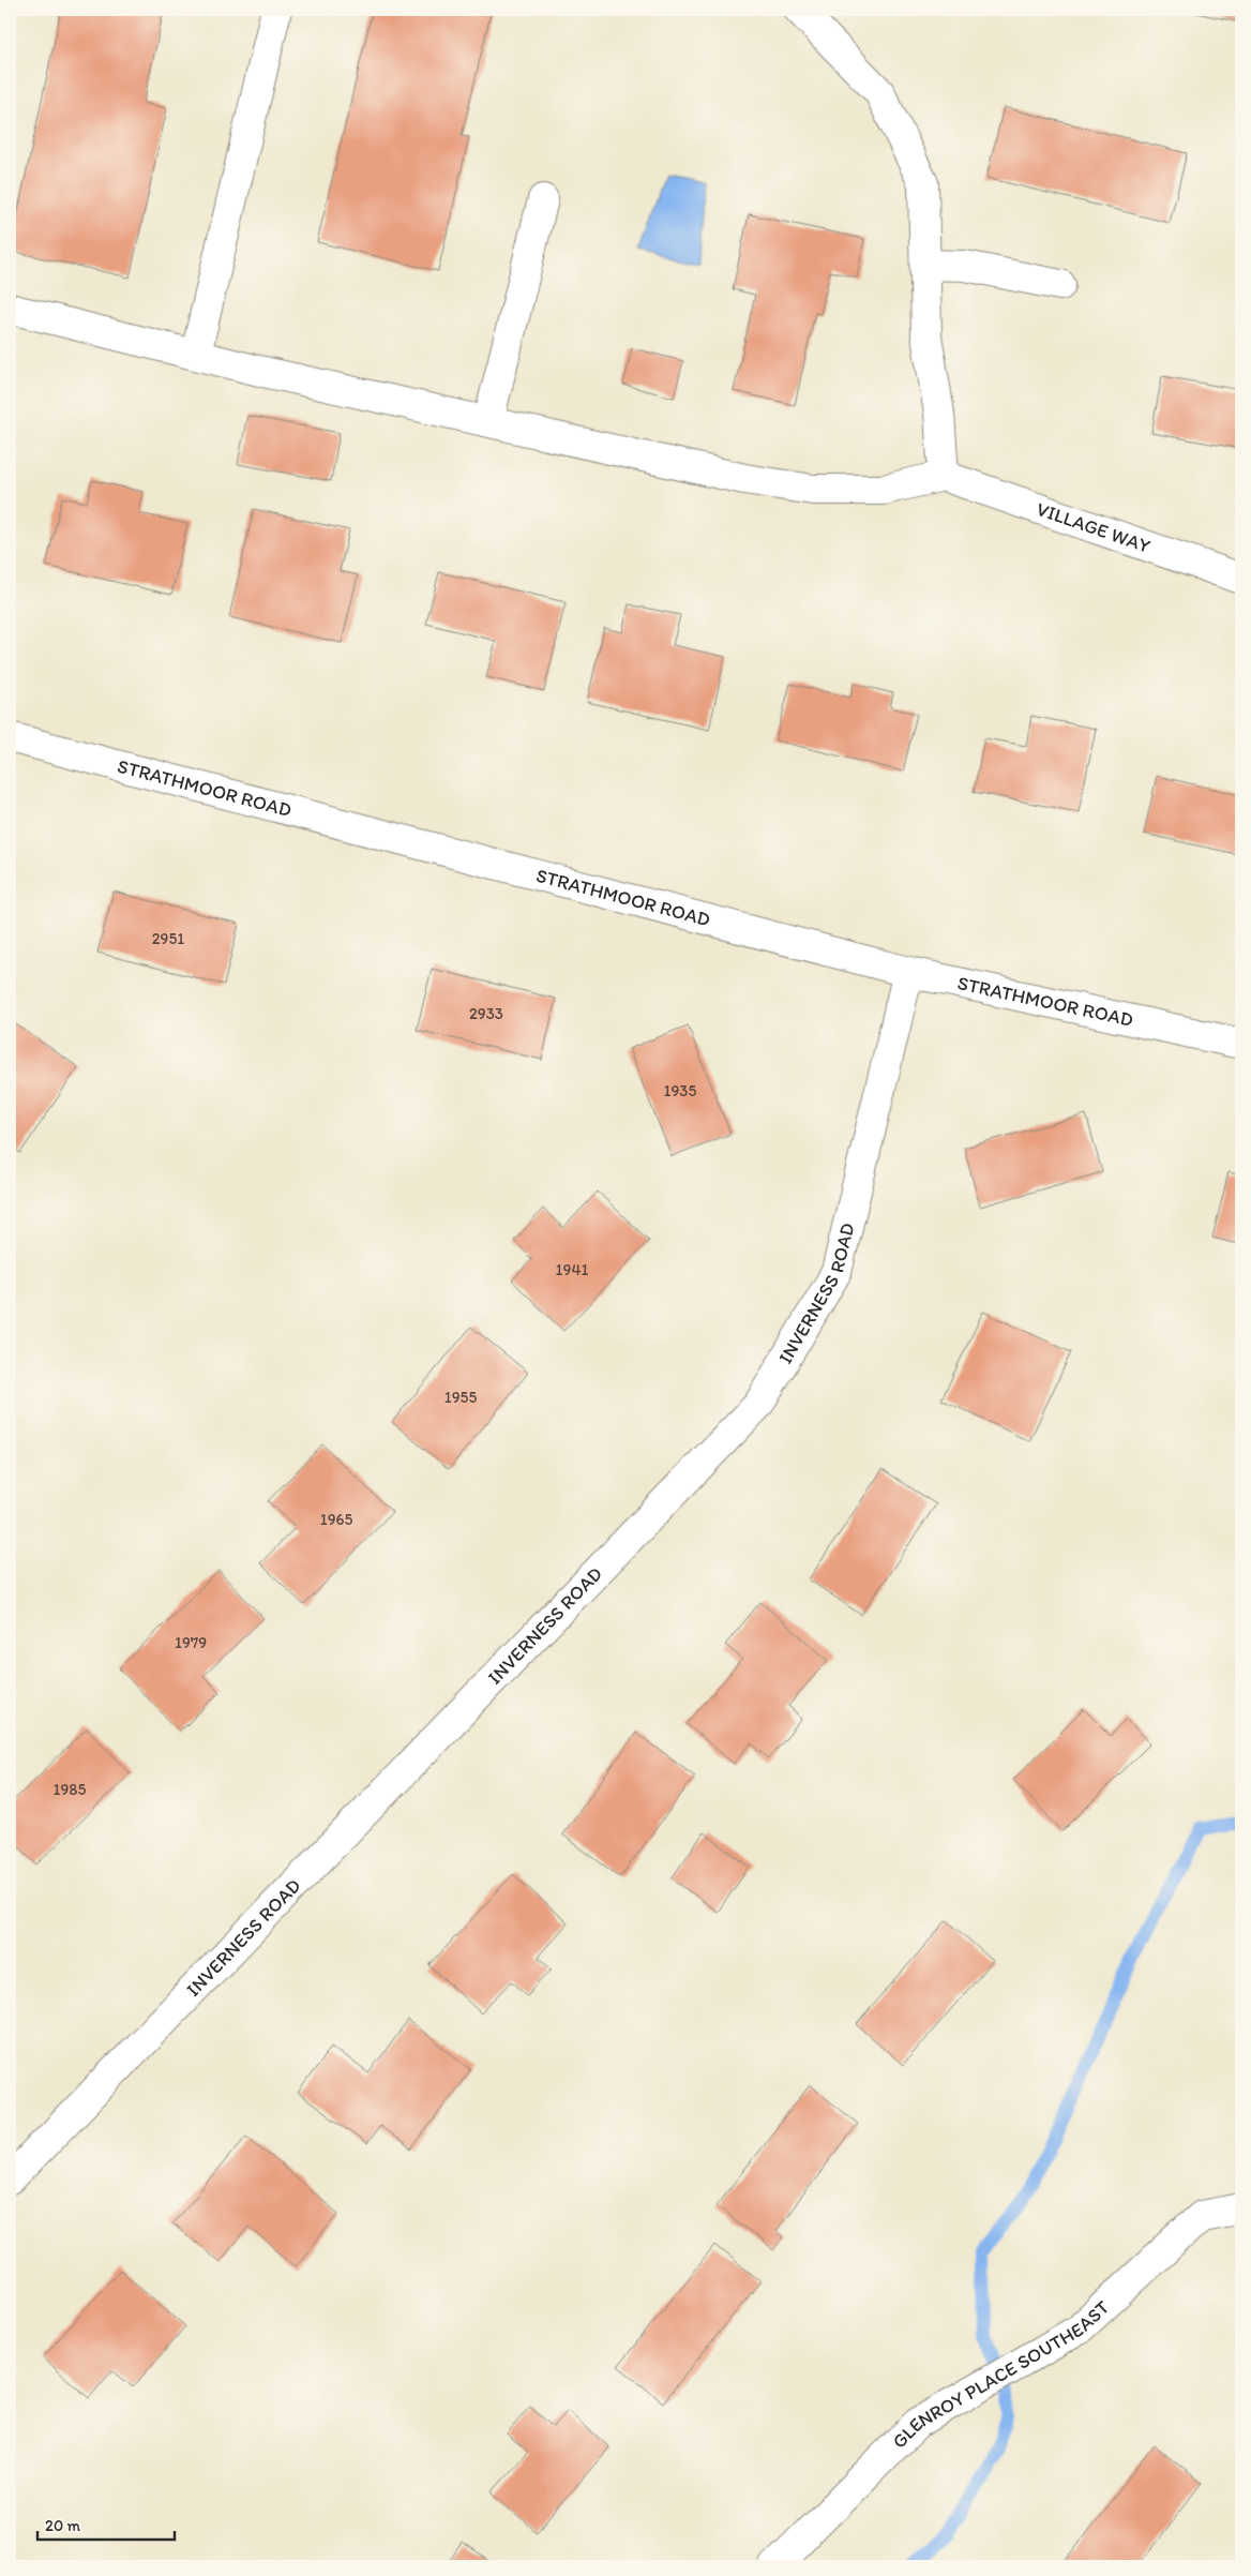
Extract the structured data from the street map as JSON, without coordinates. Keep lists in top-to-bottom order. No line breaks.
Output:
{"streets":{"street":["VILLAGE WAY","STRATHMOOR ROAD","INVERNESS ROAD","GLENROY PLACE SOUTHEAST"]},"crossings":[["STRATHMOOR ROAD","INVERNESS ROAD"]],"house_numbers":["2951","2933","1935","1941","1955","1965","1979","1985"],"scale_bar":"20 m"}
